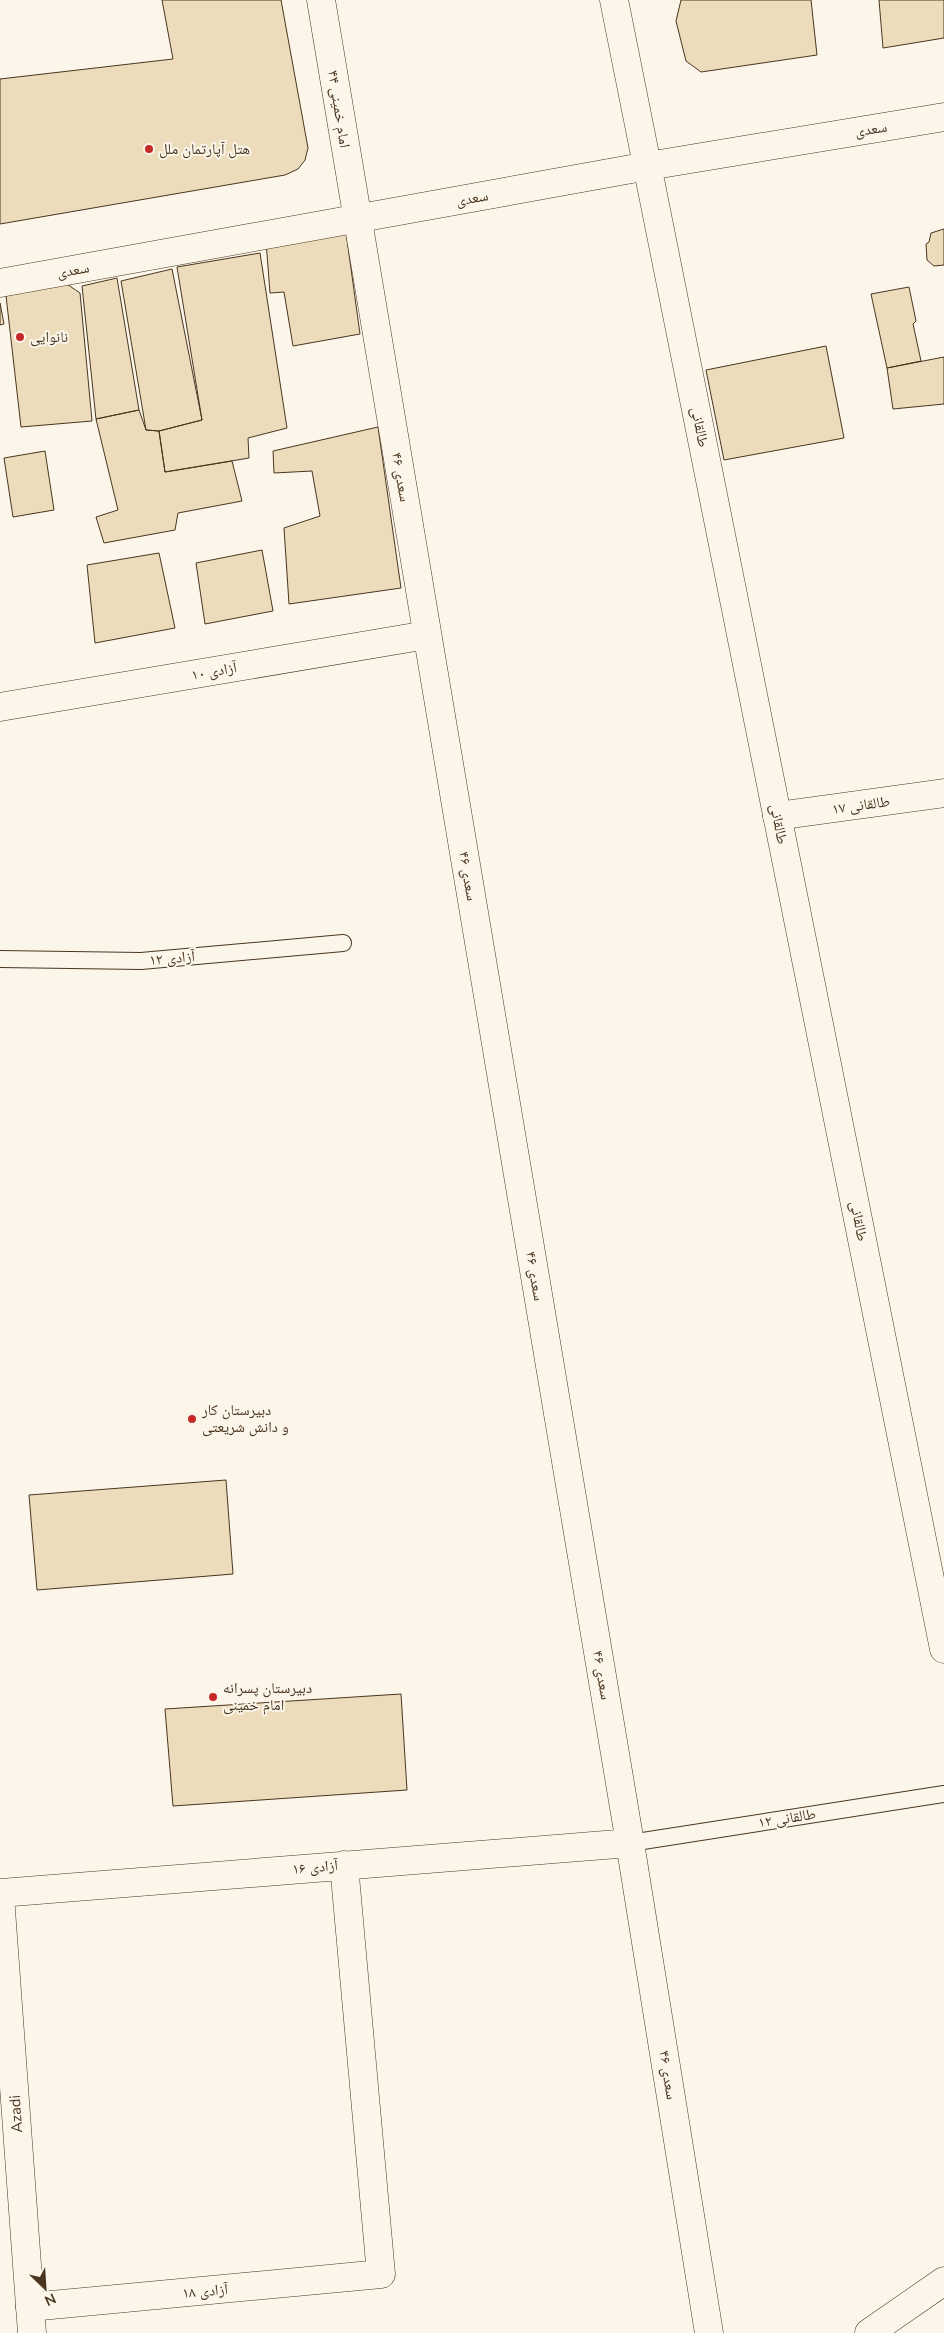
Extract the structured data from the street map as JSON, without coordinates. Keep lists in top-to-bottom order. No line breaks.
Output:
{"streets":{"street":["امام خمینی ۴۴","سعدی","طالقانی","سعدی ۴۶","آزادی ۱۰","طالقانی ۱۷","آزادی ۱۶","Azadi","آزادی ۱۸"],"lane":["آزادی ۱۲","طالقانی ۱۲"]},"crossings":[["امام خمینی ۴۴","سعدی"],["امام خمینی ۴۴","سعدی ۴۶"],["سعدی","طالقانی"],["سعدی","سعدی ۴۶"],["طالقانی","طالقانی ۱۷"],["سعدی ۴۶","آزادی ۱۰"],["سعدی ۴۶","طالقانی ۱۲"],["سعدی ۴۶","آزادی ۱۶"],["طالقانی ۱۲","آزادی ۱۶"],["آزادی ۱۶","Azadi"],["آزادی ۱۶","آزادی ۱۸"],["Azadi","آزادی ۱۸"]],"places":["هتل آپارتمان ملل","نانوایی","دبیرستان کار و دانش شریعتی","دبیرستان پسرانه امام خمینی"],"north":"bottom right"}
